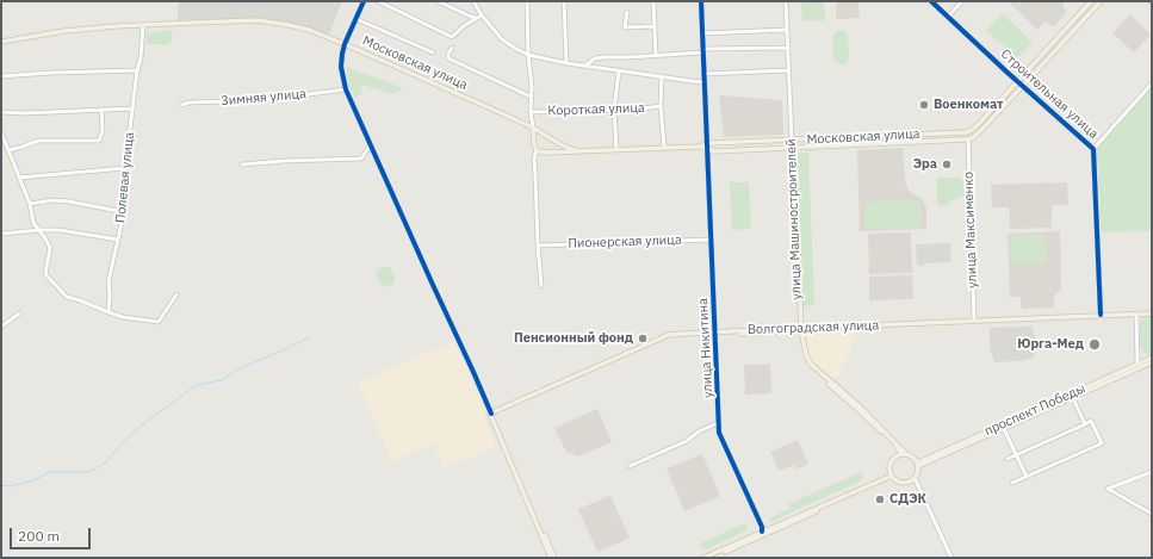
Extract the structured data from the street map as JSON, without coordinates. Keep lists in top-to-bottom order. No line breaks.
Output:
{"streets":{"main road":["Московская улица","улица Машиностроителей","Волгоградская улица","проспект Победы"],"street":["Строительная улица","Зимняя улица","Короткая улица","Полевая улица","улица Максименко","Пионерская улица","улица Никитина"]},"crossings":[["Московская улица","Полевая улица"],["Московская улица","улица Машиностроителей"],["Московская улица","улица Максименко"],["Московская улица","улица Никитина"],["Строительная улица","Волгоградская улица"],["улица Машиностроителей","Волгоградская улица"],["улица Машиностроителей","проспект Победы"],["улица Максименко","Волгоградская улица"],["Пионерская улица","улица Никитина"],["Волгоградская улица","улица Никитина"]],"places":["Военкомат","Эра","Пенсионный фонд","Юрга-Мед","СДЭК"],"scale_bar":"200 m"}
